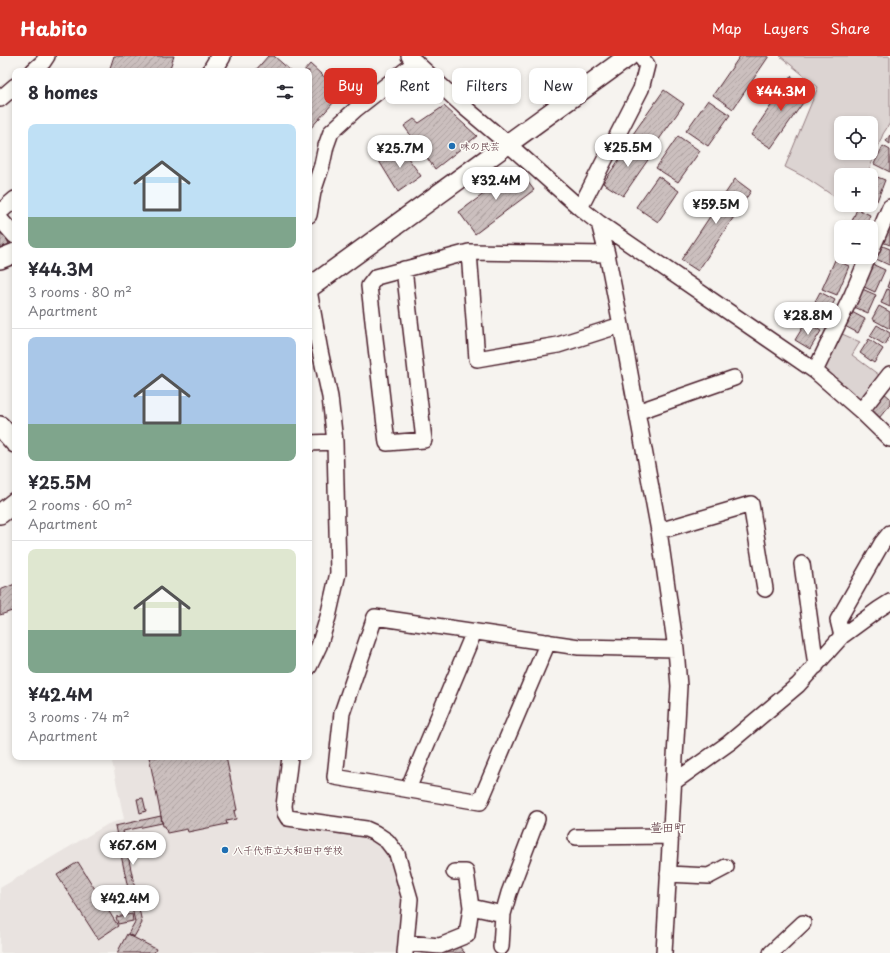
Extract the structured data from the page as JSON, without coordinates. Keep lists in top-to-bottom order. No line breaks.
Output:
{"districts":["萱田町"],"places":["味の民芸","八千代市立大和田中学校"],"page":{"header":"Habito","nav":["Map","Layers","Share"],"chip":["Buy","Rent","Filters","New"],"heading":"8 homes","price":["¥44.3M","¥25.5M","¥25.7M","¥32.4M","¥59.5M","¥28.8M","¥67.6M","¥42.4M"],"map_buttons":["+","−"],"list":[{"name":"¥44.3M","note":"3 rooms · 80 m² · Apartment"},{"name":"¥25.5M","note":"2 rooms · 60 m² · Apartment"},{"name":"¥42.4M","note":"3 rooms · 74 m² · Apartment"}]}}
